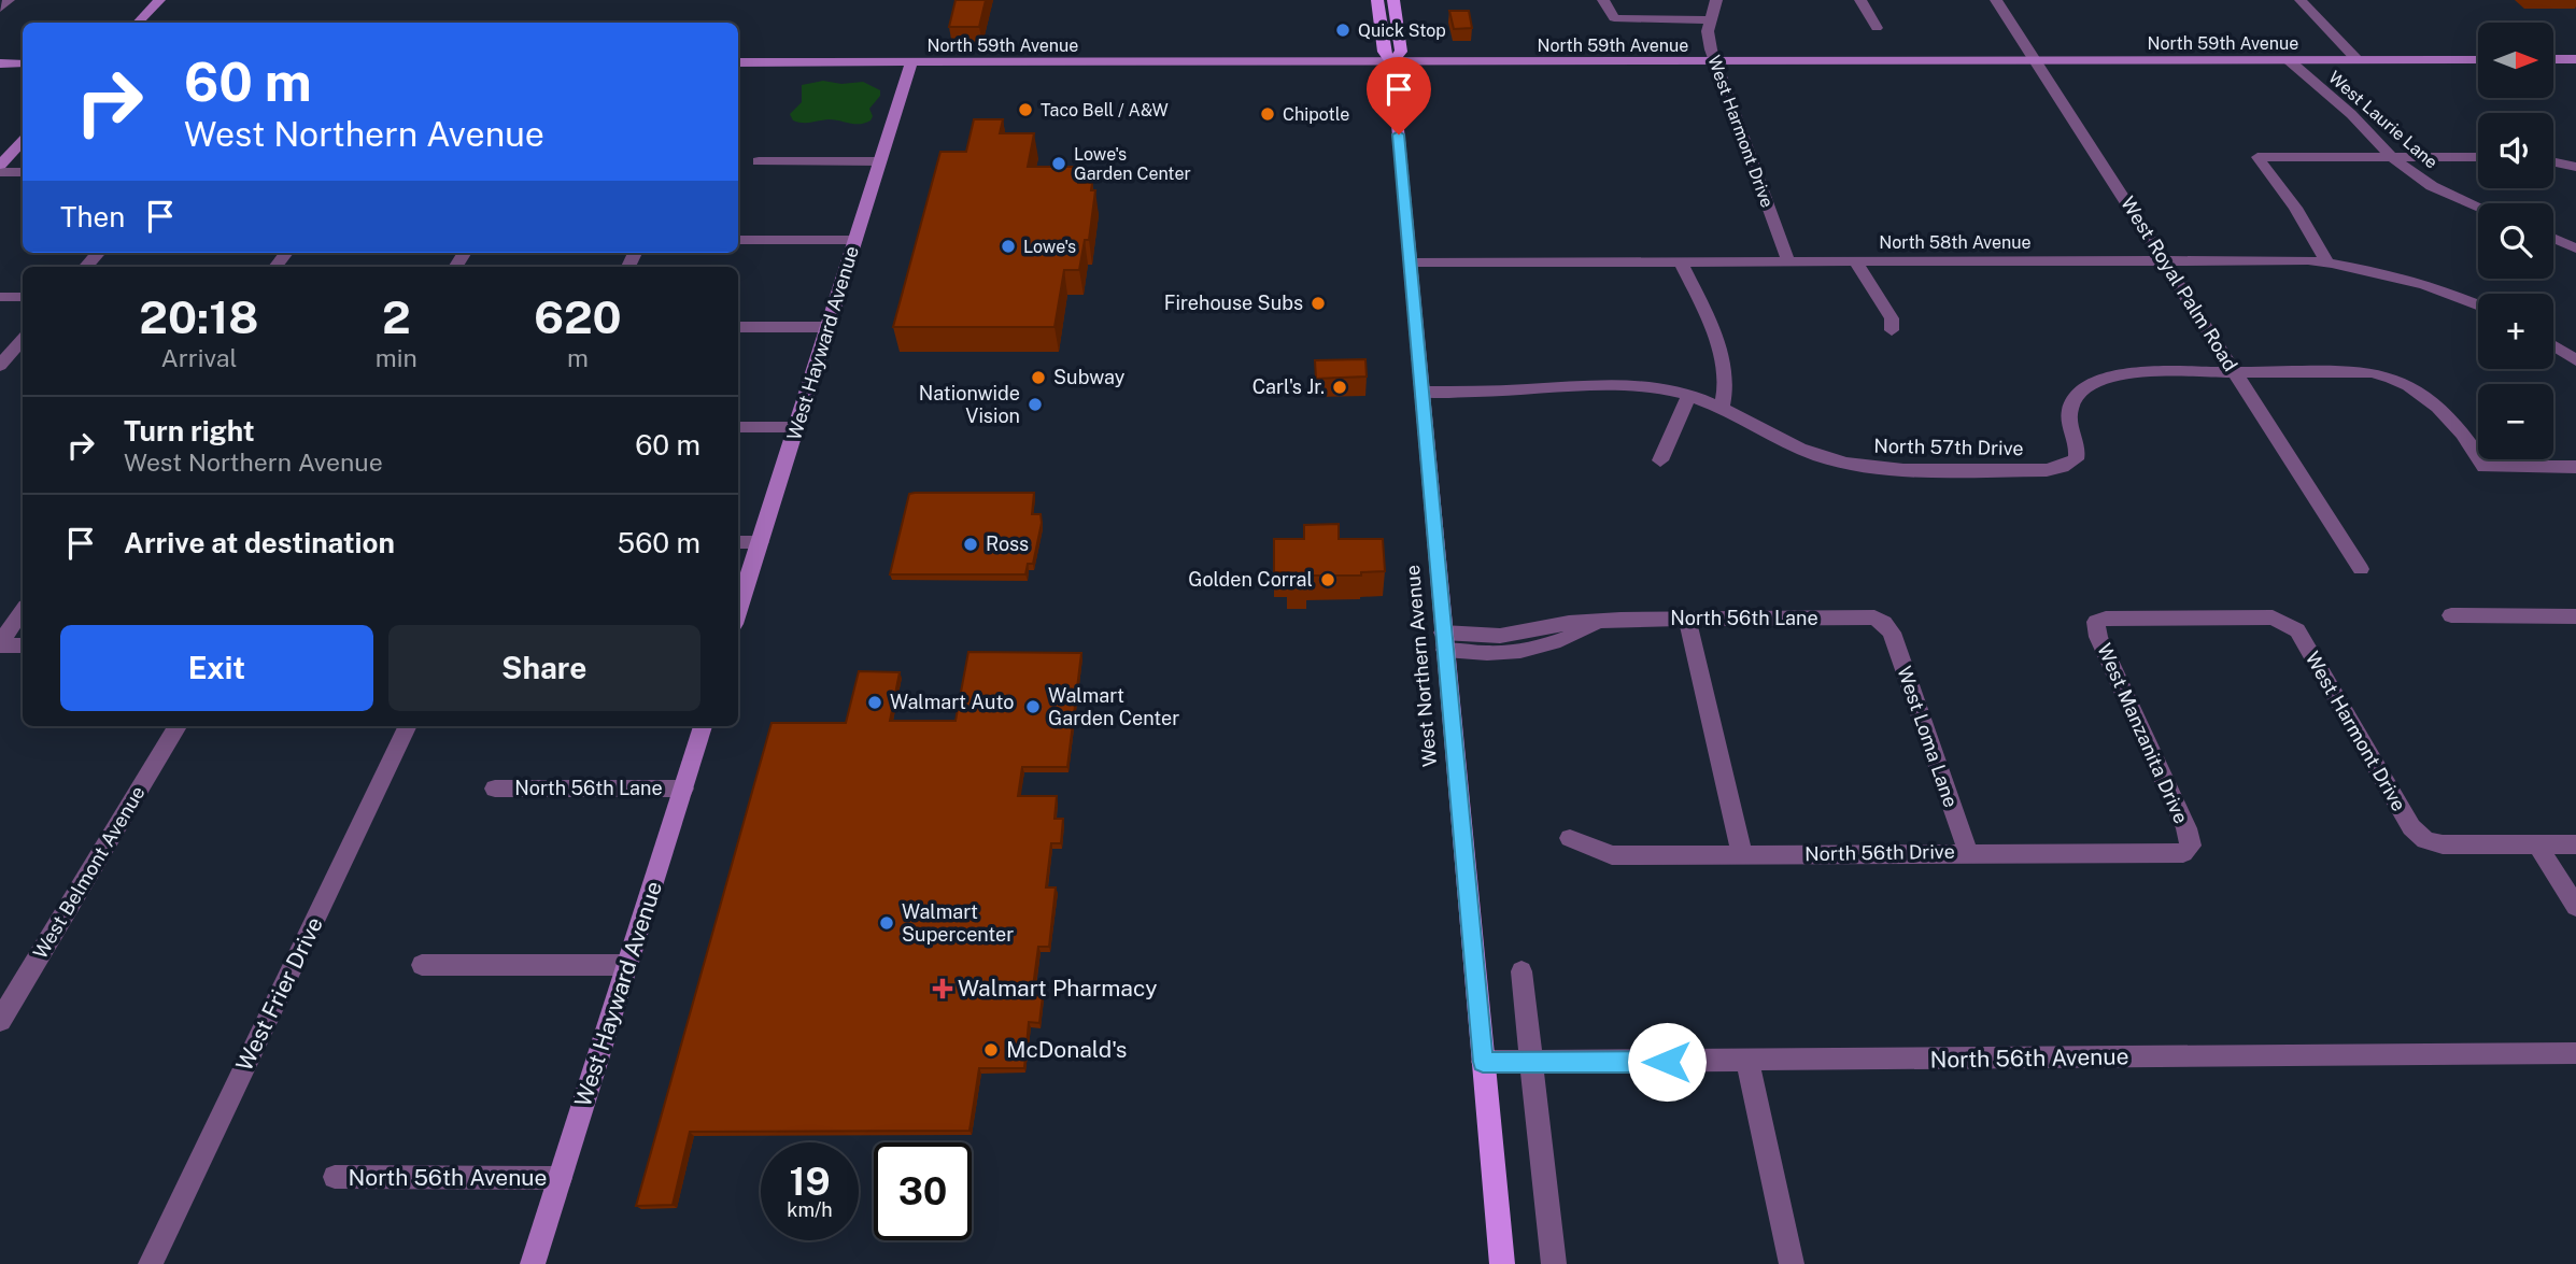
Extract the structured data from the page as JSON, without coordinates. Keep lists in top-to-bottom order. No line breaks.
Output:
{"streets":{"main road":["North 59th Avenue","West Hayward Avenue","West Northern Avenue"],"street":["West Laurie Lane","West Harmont Drive","North 58th Avenue","West Royal Palm Road","North 57th Drive","North 56th Lane","West Manzanita Drive","West Loma Lane","North 56th Drive","West Belmont Avenue","West Frier Drive","North 56th Avenue"]},"crossings":[["North 59th Avenue","West Laurie Lane"],["North 59th Avenue","West Harmont Drive"],["North 59th Avenue","West Royal Palm Road"],["North 59th Avenue","West Hayward Avenue"],["North 59th Avenue","West Northern Avenue"],["West Harmont Drive","North 58th Avenue"],["West Harmont Drive","West Manzanita Drive"],["North 58th Avenue","West Royal Palm Road"],["North 58th Avenue","West Northern Avenue"],["West Royal Palm Road","North 57th Drive"],["West Hayward Avenue","North 56th Lane"],["West Hayward Avenue","North 56th Avenue"],["North 57th Drive","West Northern Avenue"],["North 56th Lane","West Northern Avenue"],["North 56th Lane","West Loma Lane"],["West Northern Avenue","North 56th Avenue"],["West Manzanita Drive","North 56th Drive"],["West Loma Lane","North 56th Drive"]],"places":{"other":["Quick Stop","Taco Bell / A&W","Chipotle","Lowe's Garden Center","Lowe's","Firehouse Subs","Subway","Carl's Jr.","Nationwide Vision","Ross","Golden Corral","Walmart Auto","Walmart Garden Center","Walmart Supercenter","McDonald's"],"health":["Walmart Pharmacy"]},"north":"right","page":{"map_buttons":["+","−"],"turn":["60 m","West Northern Avenue"],"then":"Then","eta":["20:18","Arrival","2","min","620","m"],"list":[{"name":"Turn right","note":"West Northern Avenue","value":"60 m"},{"name":"Arrive at destination","value":"560 m"}],"buttons":["Exit","Share"],"speed":"19 km/h","limit":"30"}}
